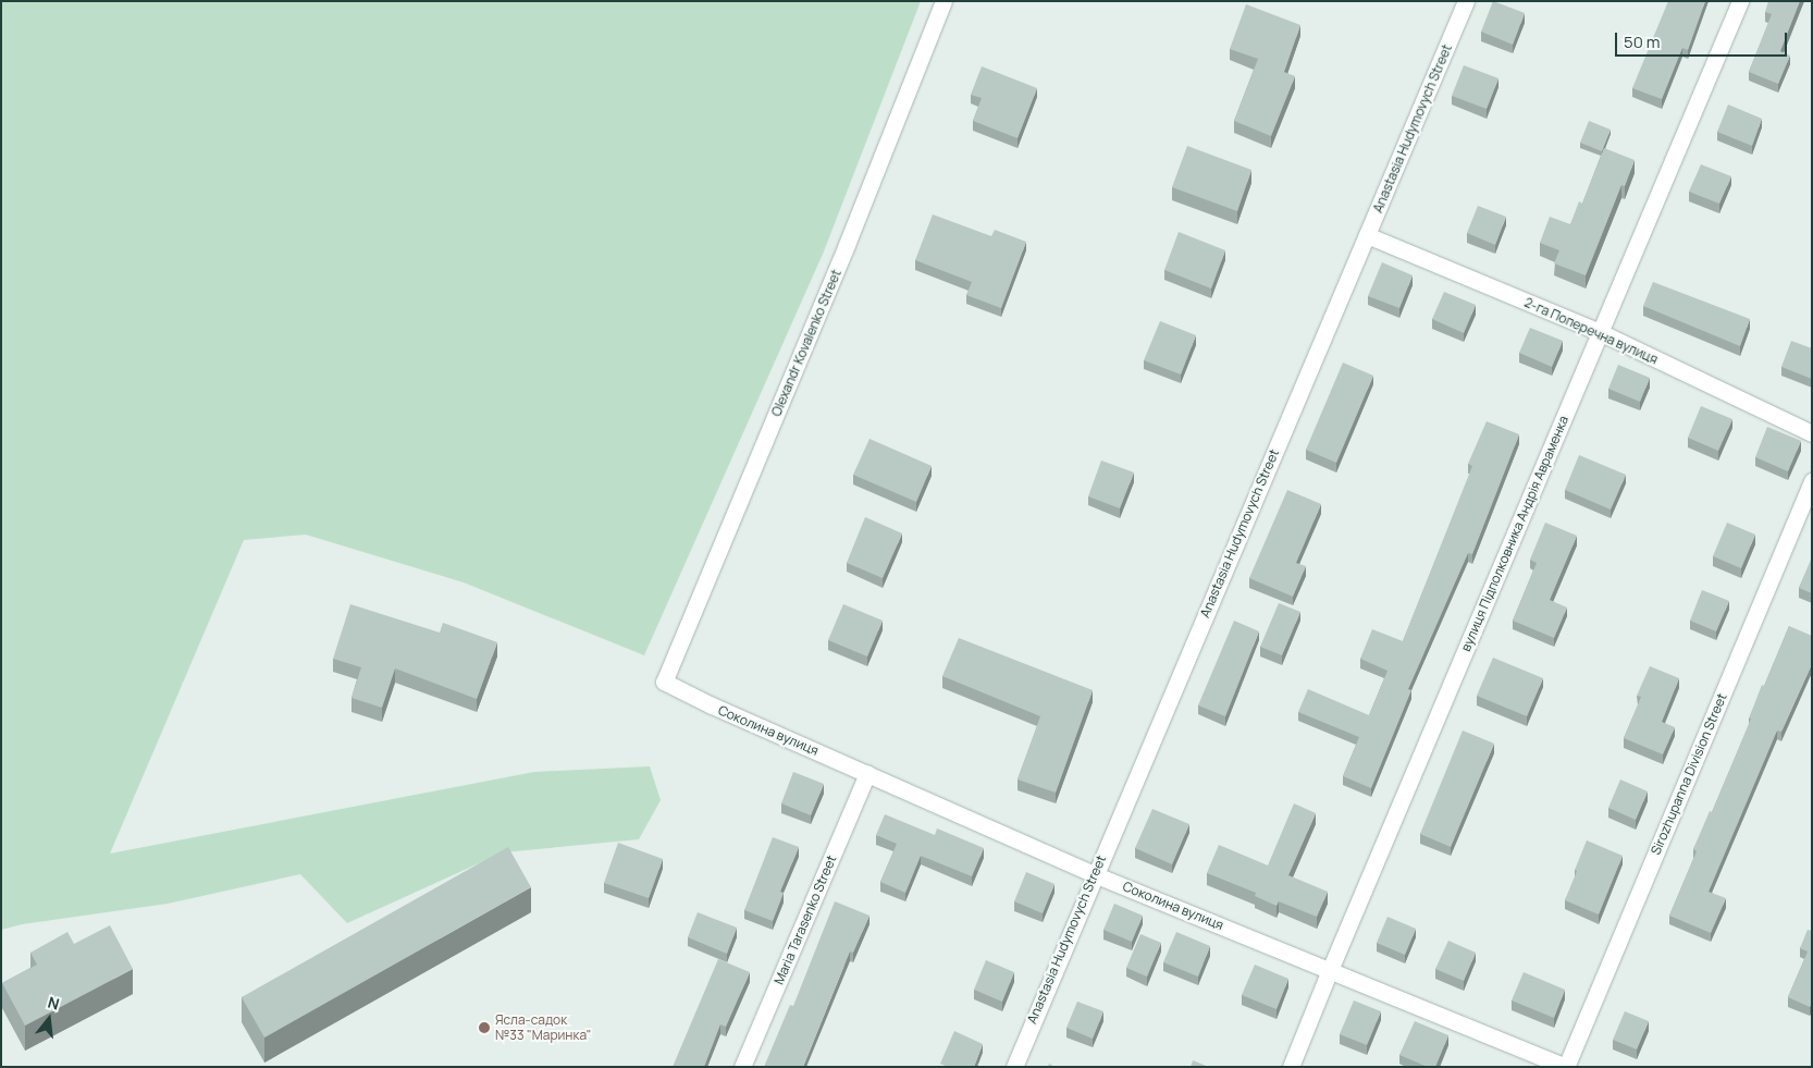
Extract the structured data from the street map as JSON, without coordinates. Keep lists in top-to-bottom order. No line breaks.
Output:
{"streets":{"street":["Anastasia Hudymovych Street","2-га Поперечна вулиця","Olexandr Kovalenko Street","вулиця Підполковника Андрія Авраменка","Соколина вулиця","Sirozhupanna Division Street","Maria Tarasenko Street"]},"crossings":[["Anastasia Hudymovych Street","2-га Поперечна вулиця"],["Anastasia Hudymovych Street","Соколина вулиця"],["2-га Поперечна вулиця","вулиця Підполковника Андрія Авраменка"],["Olexandr Kovalenko Street","Соколина вулиця"],["вулиця Підполковника Андрія Авраменка","Соколина вулиця"],["Соколина вулиця","Sirozhupanna Division Street"],["Соколина вулиця","Maria Tarasenko Street"]],"places":["Ясла-садок №33 \"Маринка\""],"scale_bar":"50 m","north":"top"}
